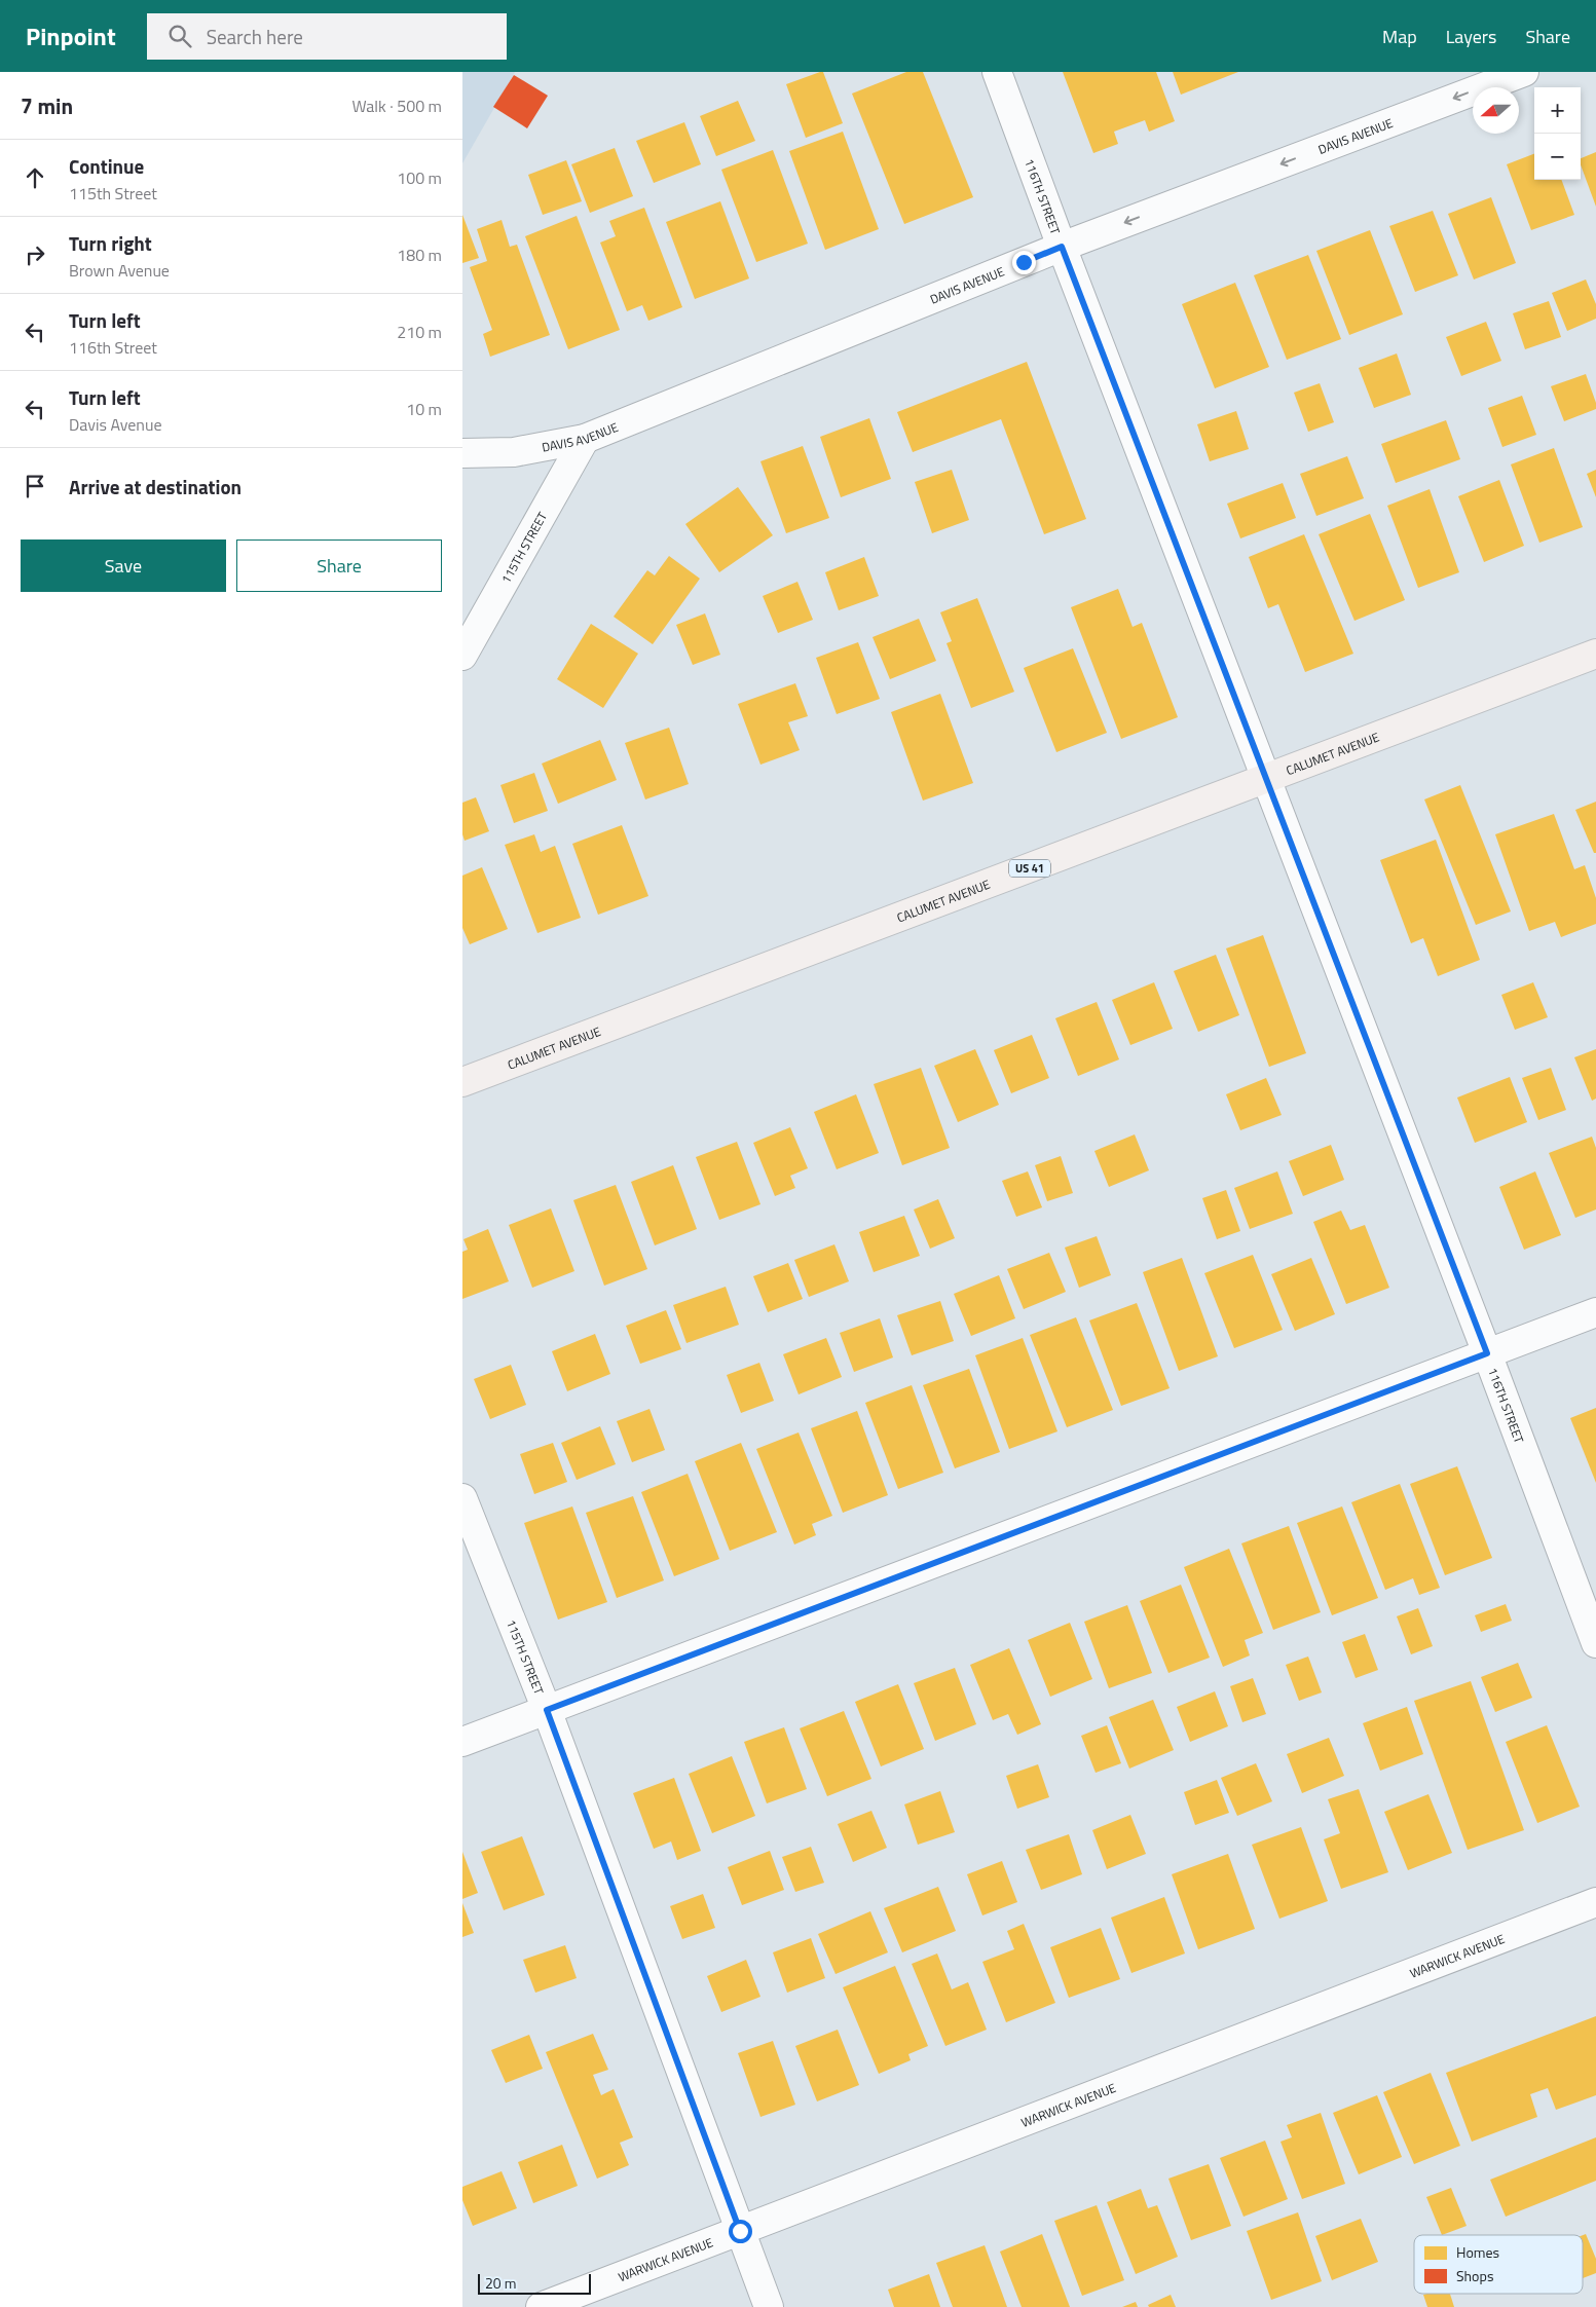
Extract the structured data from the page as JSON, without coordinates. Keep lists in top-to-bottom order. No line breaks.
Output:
{"streets":{"main road":["CALUMET AVENUE","US 41"],"street":["DAVIS AVENUE","116TH STREET","115TH STREET","WARWICK AVENUE"]},"crossings":[["DAVIS AVENUE","116TH STREET"],["DAVIS AVENUE","115TH STREET"],["116TH STREET","CALUMET AVENUE"],["115TH STREET","WARWICK AVENUE"]],"one_way":["DAVIS AVENUE"],"legend":["Homes","Shops"],"scale_bar":"20 m","north":"left","page":{"header":"Pinpoint","search":"Search here","nav":["Map","Layers","Share"],"heading":["7 min","Walk · 500 m"],"map_buttons":["+","−"],"list":[["Continue","115th Street","100 m"],["Turn right","Brown Avenue","180 m"],["Turn left","116th Street","210 m"],["Turn left","Davis Avenue","10 m"],"Arrive at destination"],"buttons":["Save","Share"],"scale":"20 m"}}
